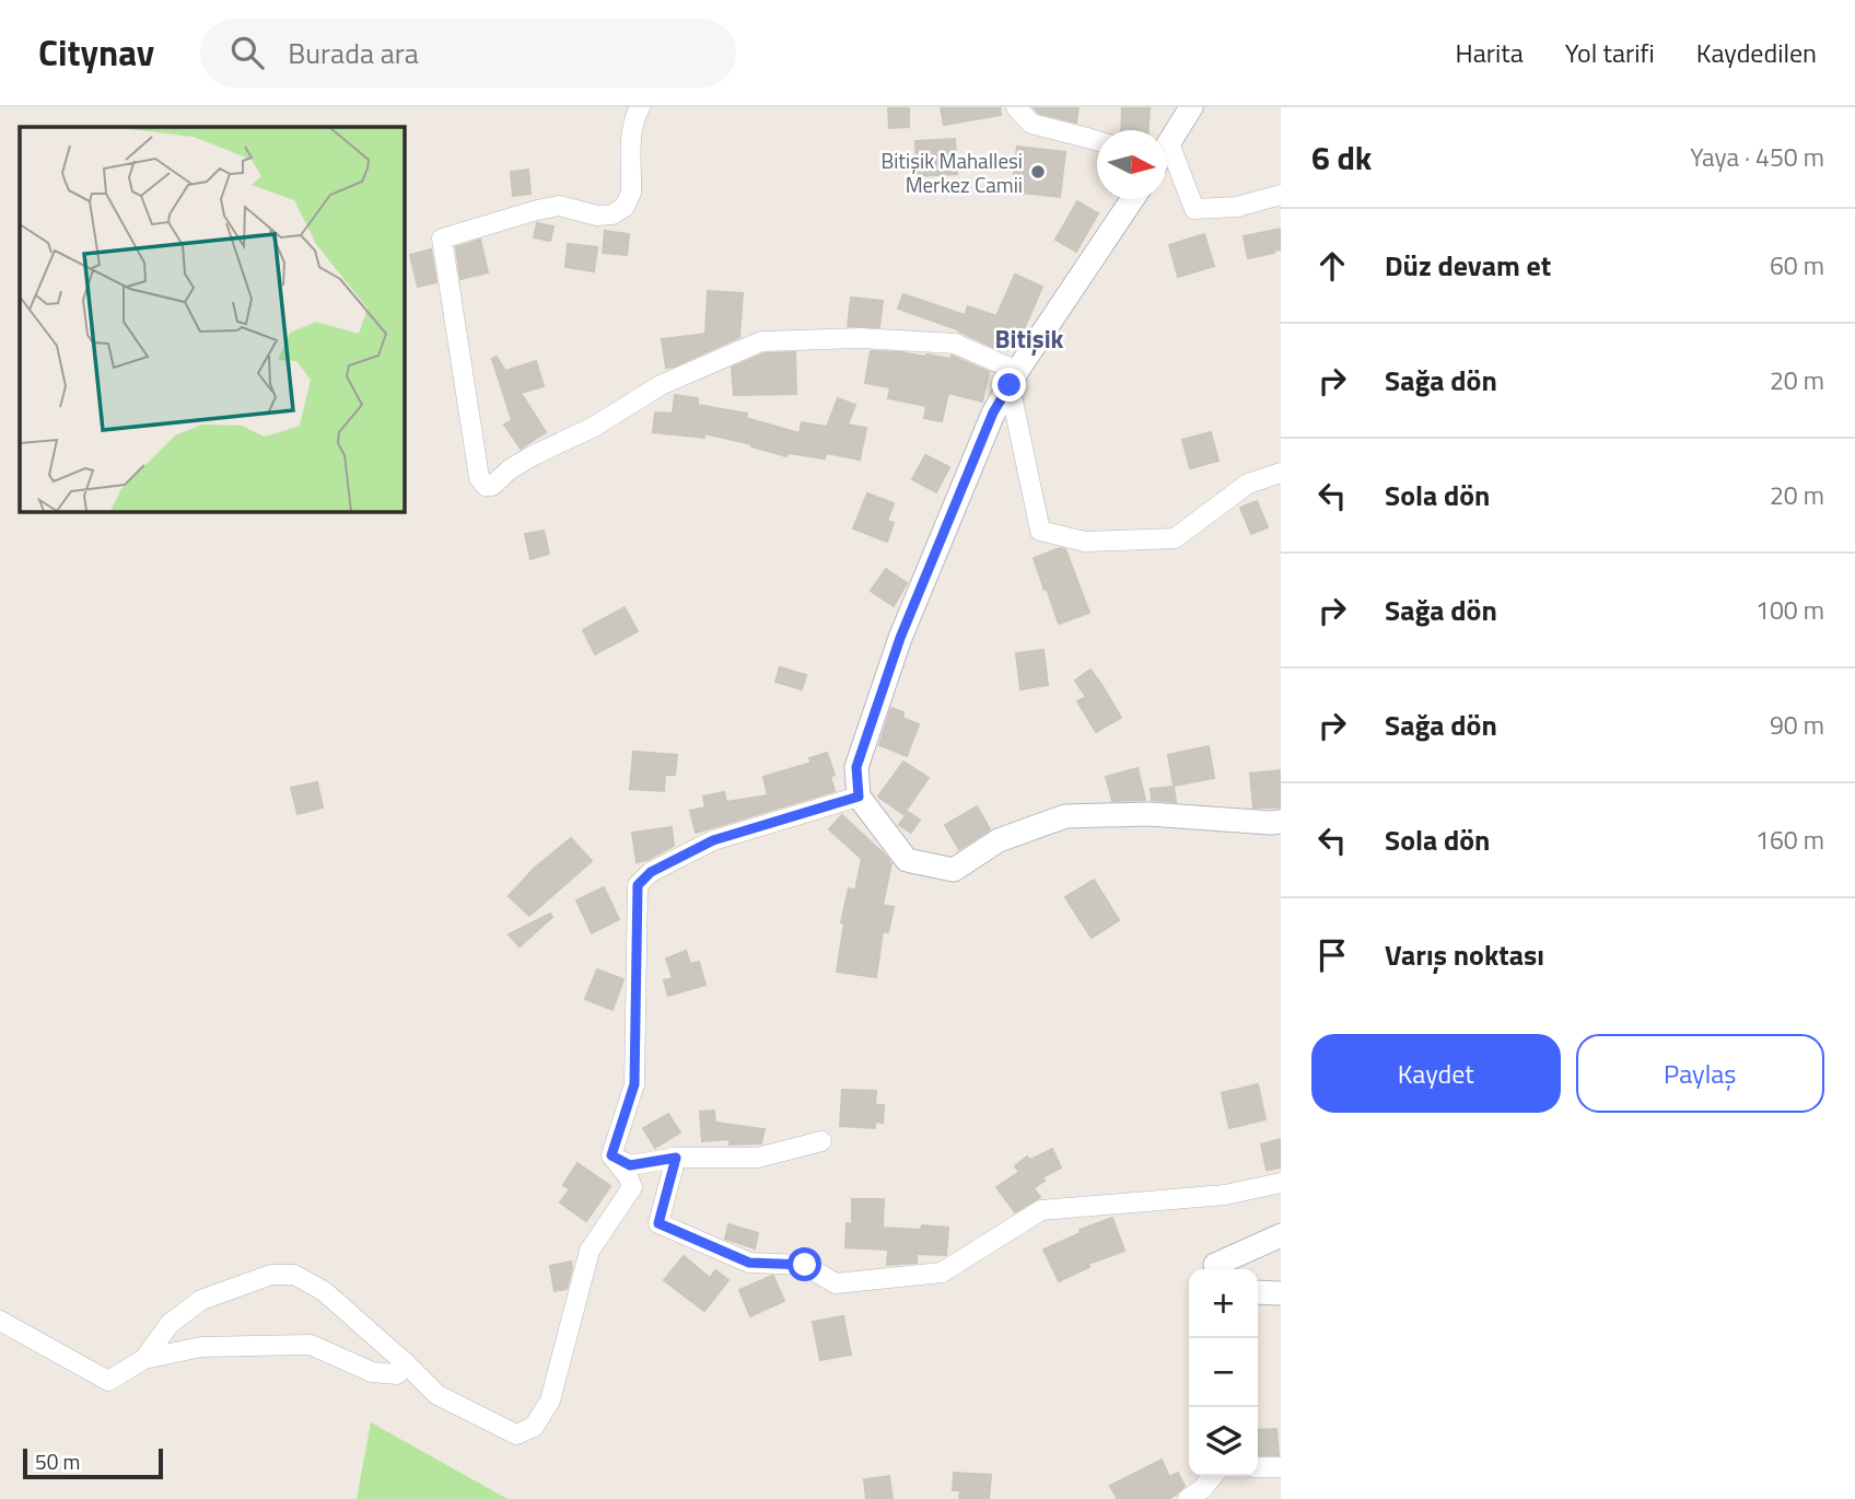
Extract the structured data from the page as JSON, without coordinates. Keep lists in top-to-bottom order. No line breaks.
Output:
{"districts":["Bitişik"],"places":["Bitişik Mahallesi Merkez Camii"],"scale_bar":"50 m","north":"right","page":{"header":"Citynav","search":"Burada ara","nav":["Harita","Yol tarifi","Kaydedilen"],"heading":["6 dk","Yaya · 450 m"],"list":[["Düz devam et","60 m"],["Sağa dön","20 m"],["Sola dön","20 m"],["Sağa dön","100 m"],["Sağa dön","90 m"],["Sola dön","160 m"],"Varış noktası"],"buttons":["Kaydet","Paylaş"],"map_buttons":["+","−"],"scale":"50 m"}}
